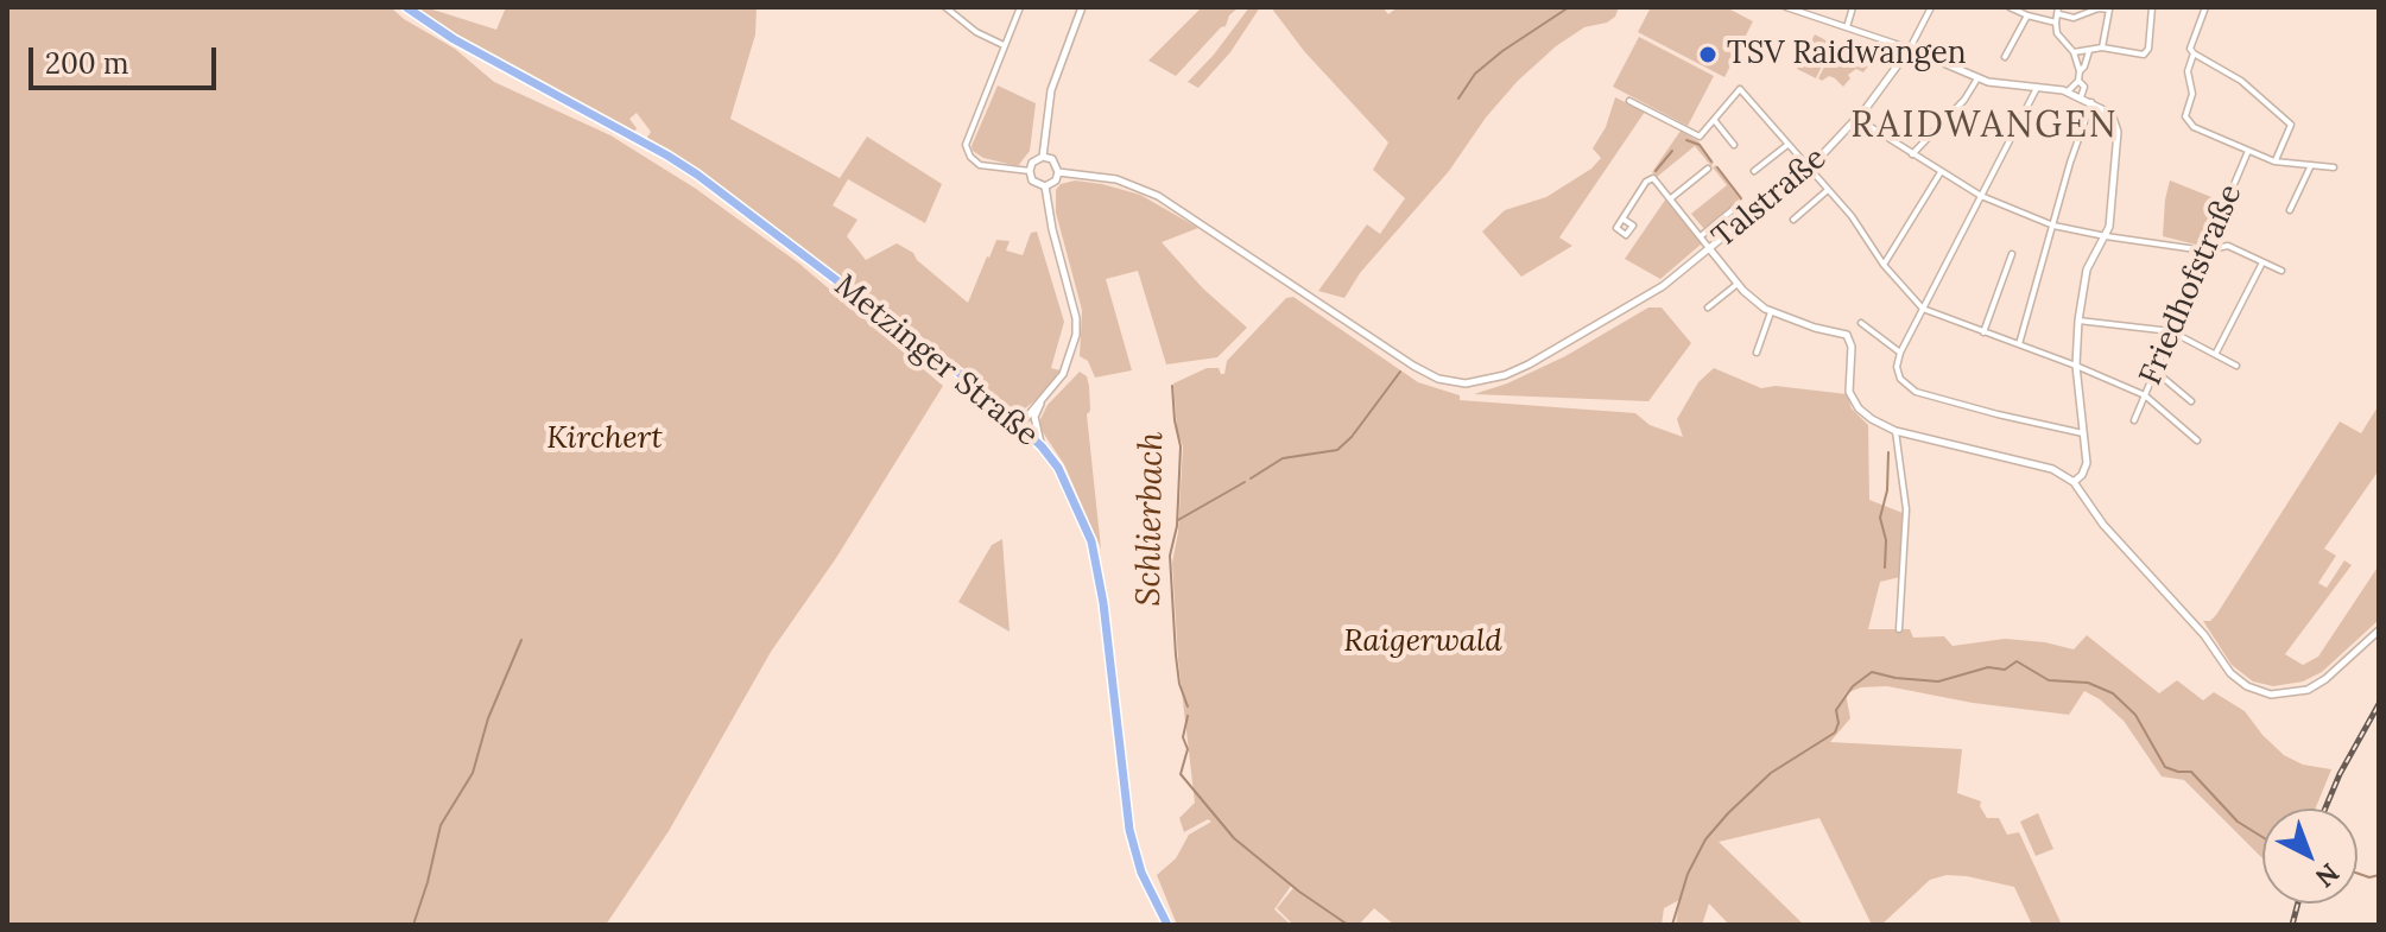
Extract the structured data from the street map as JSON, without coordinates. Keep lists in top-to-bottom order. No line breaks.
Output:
{"streets":{"main road":["Metzinger Straße"],"street":["Talstraße","Friedhofstraße"]},"districts":["RAIDWANGEN"],"water":["Schlierbach"],"parks":["Kirchert","Raigerwald"],"places":["TSV Raidwangen"],"scale_bar":"200 m","north":"bottom right"}
